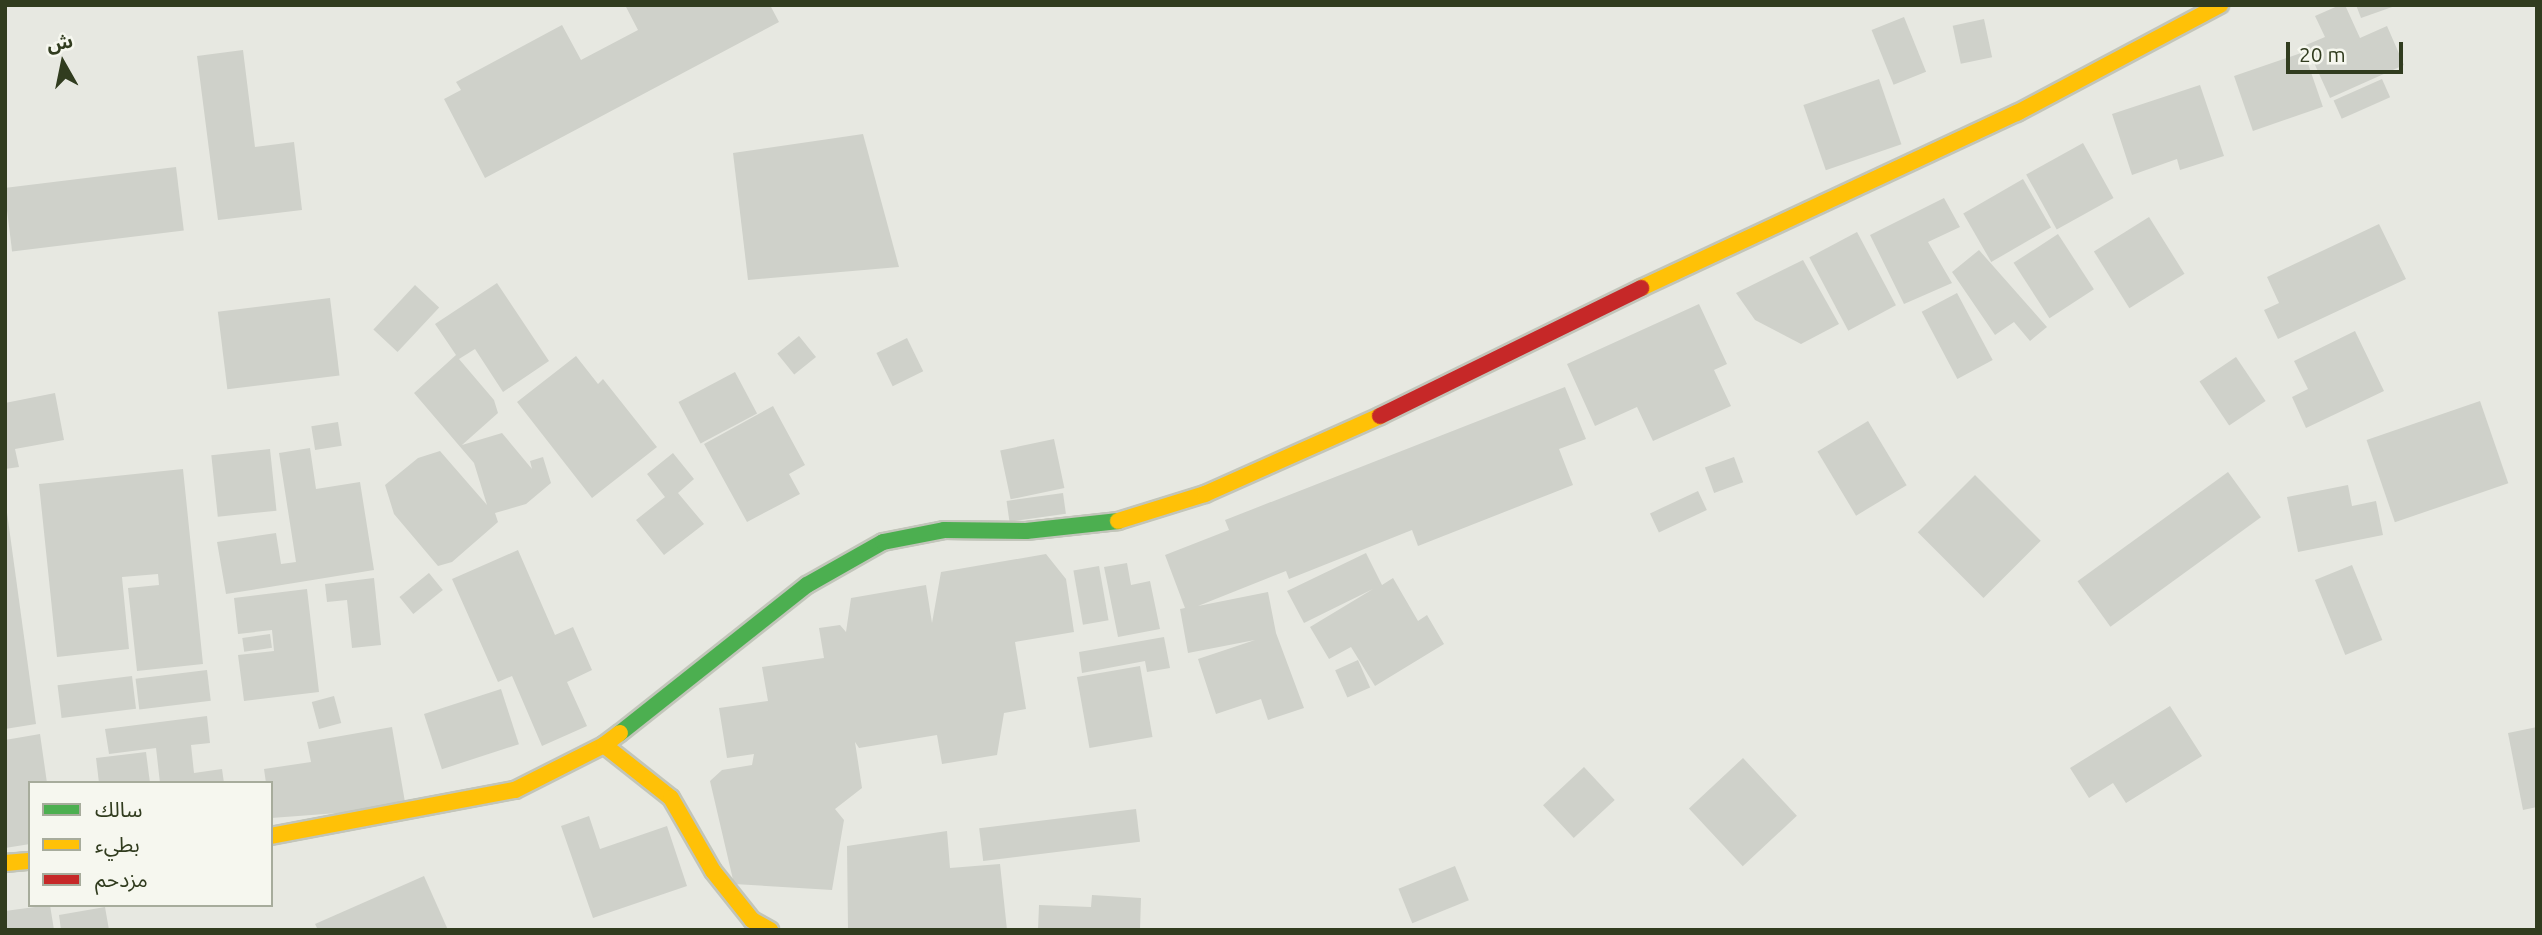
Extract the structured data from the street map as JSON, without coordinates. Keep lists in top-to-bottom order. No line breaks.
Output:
{"legend":["سالك","بطيء","مزدحم"],"scale_bar":"20 m","north":"top"}
